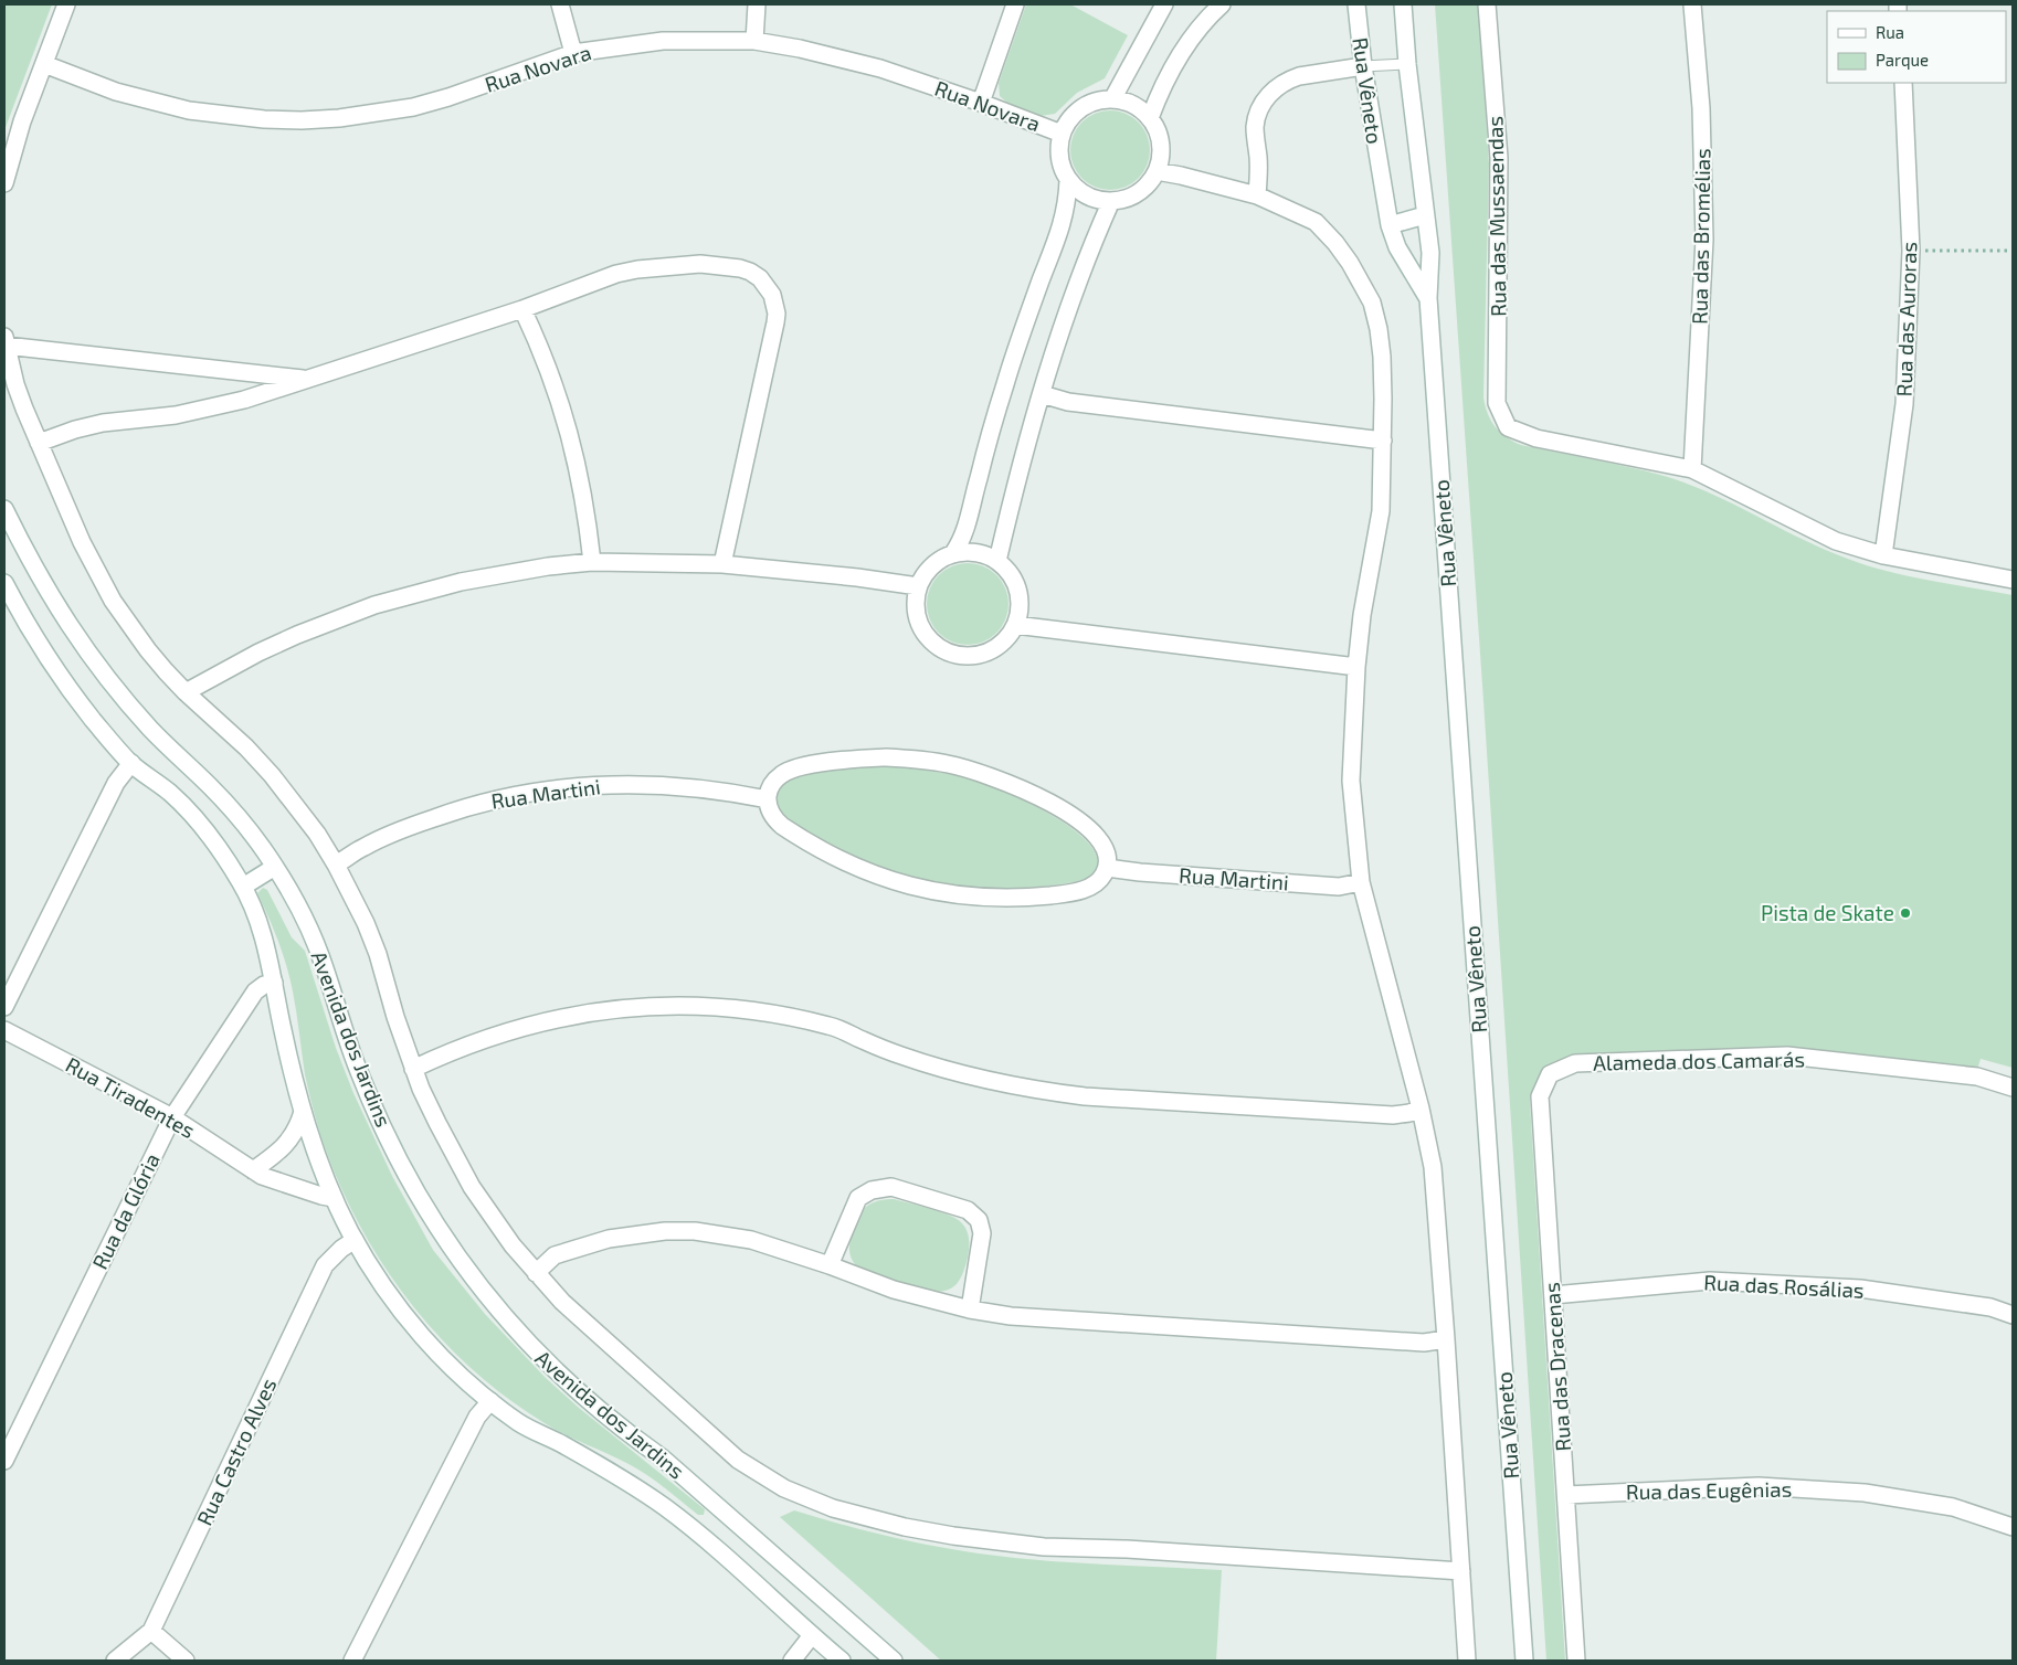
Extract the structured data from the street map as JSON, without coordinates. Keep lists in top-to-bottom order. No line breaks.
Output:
{"streets":{"street":["Rua Novara","Rua Vêneto","Rua das Mussaendas","Rua das Bromélias","Rua das Auroras","Rua Martini","Avenida dos Jardins","Alameda dos Camarás","Rua Tiradentes","Rua da Glória","Rua das Rosálias","Rua das Dracenas","Rua Castro Alves","Rua das Eugênias"]},"crossings":[["Rua das Mussaendas","Rua das Bromélias"],["Avenida dos Jardins","Rua Tiradentes"],["Avenida dos Jardins","Rua da Glória"],["Avenida dos Jardins","Rua Castro Alves"],["Alameda dos Camarás","Rua das Dracenas"],["Rua Tiradentes","Rua da Glória"],["Rua das Rosálias","Rua das Dracenas"],["Rua das Dracenas","Rua das Eugênias"]],"places":["Pista de Skate"],"legend":["Rua","Parque"]}
